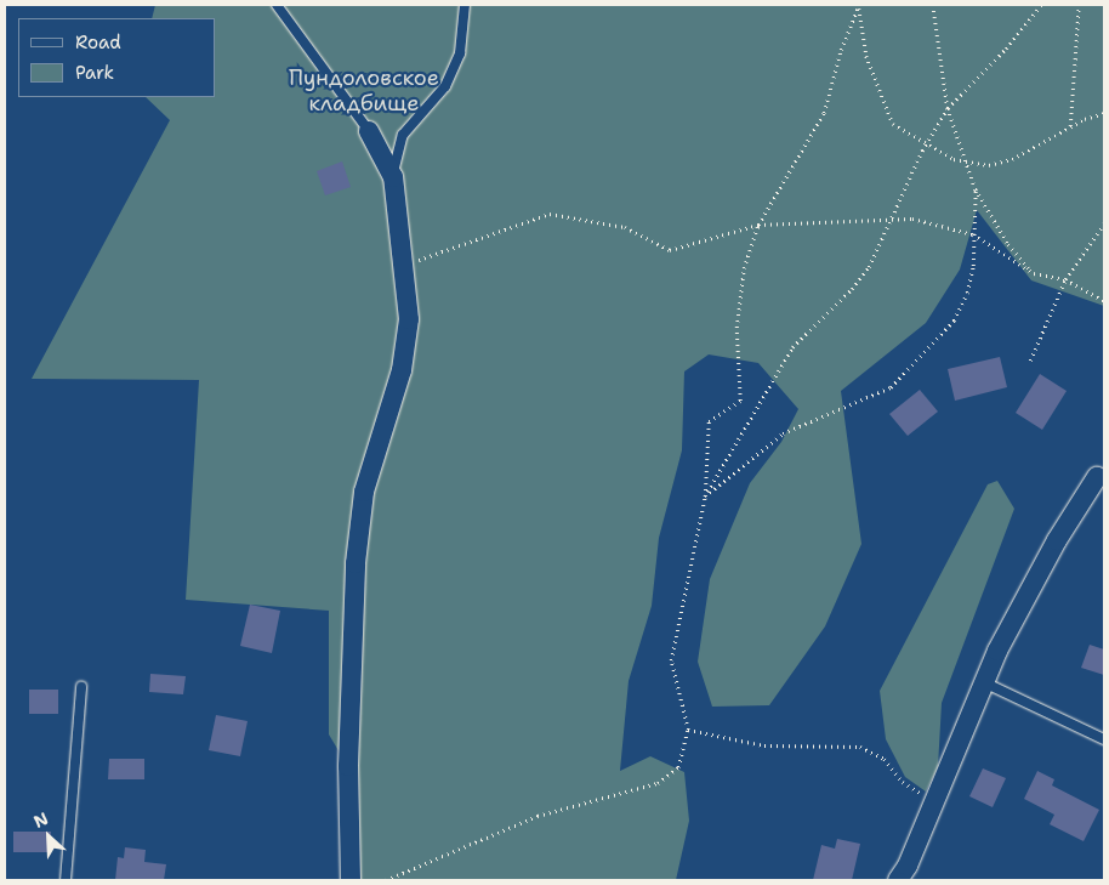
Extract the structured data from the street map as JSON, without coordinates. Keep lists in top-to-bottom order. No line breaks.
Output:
{"parks":["Пундоловское кладбище"],"legend":["Road","Park"],"north":"top left"}
